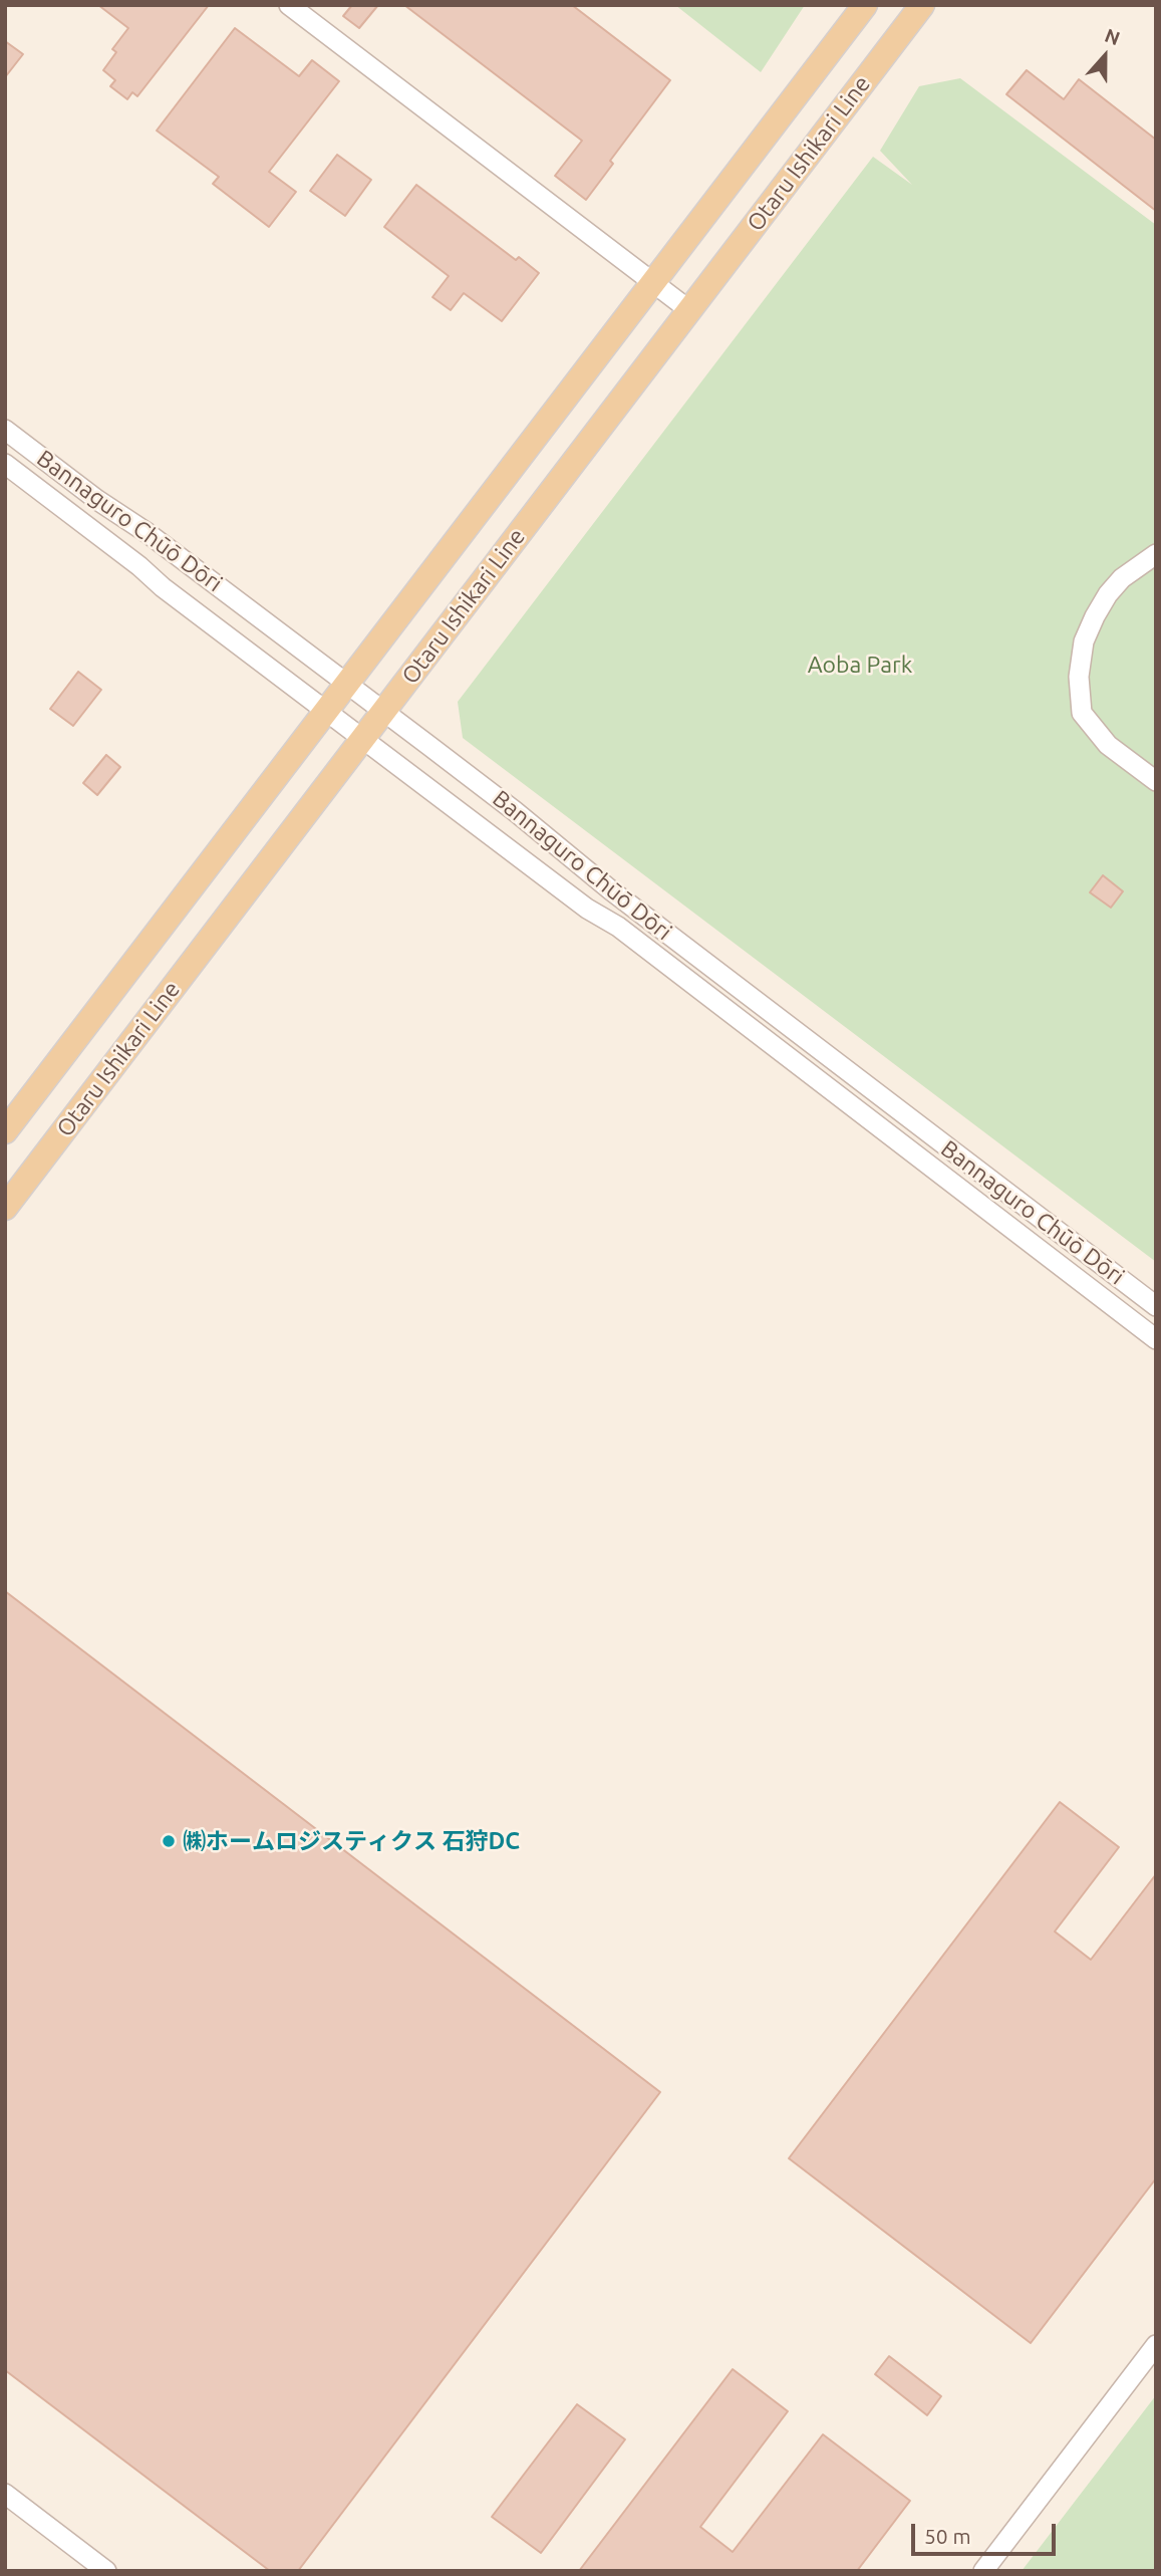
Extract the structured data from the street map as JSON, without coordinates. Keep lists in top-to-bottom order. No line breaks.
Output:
{"streets":{"main road":["Otaru Ishikari Line"],"street":["Bannaguro Chūō Dōri"]},"crossings":[["Otaru Ishikari Line","Bannaguro Chūō Dōri"]],"parks":["Aoba Park"],"places":["㈱ホームロジスティクス 石狩DC"],"scale_bar":"50 m","north":"top"}
